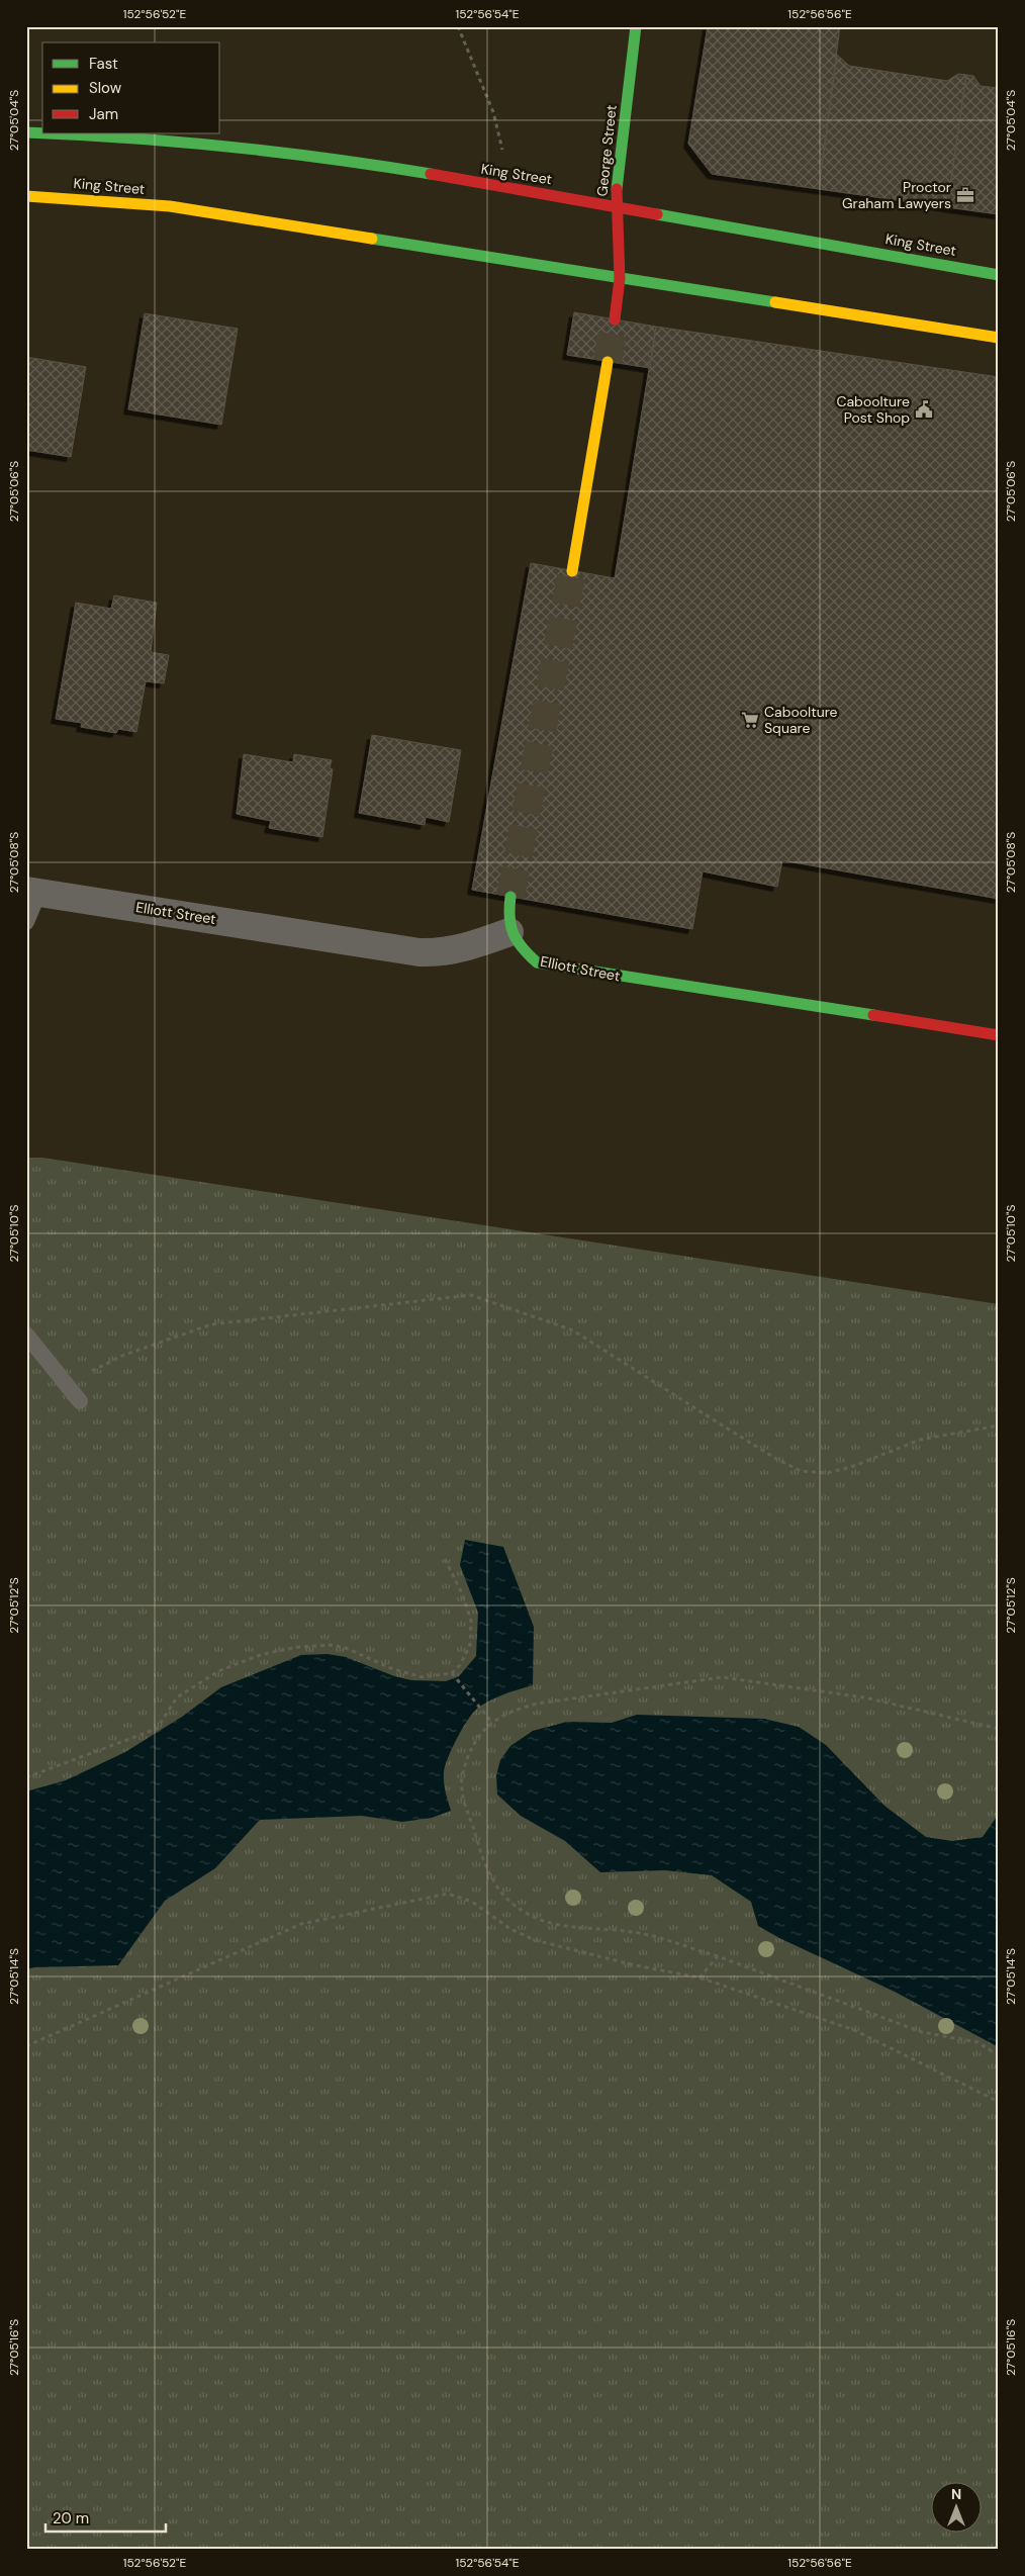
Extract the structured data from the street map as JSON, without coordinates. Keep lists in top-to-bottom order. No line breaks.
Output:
{"streets":{"main road":["George Street","King Street","Elliott Street"]},"crossings":[["George Street","King Street"]],"places":{"office":["Proctor Graham Lawyers"],"public building":["Caboolture Post Shop"],"supermarket":["Caboolture Square"]},"legend":["Fast","Slow","Jam"],"scale_bar":"20 m","north":"top","coordinates":["152°56'52\"E","152°56'54\"E","152°56'56\"E","27°05'04\"S","27°05'06\"S","27°05'08\"S","27°05'10\"S","27°05'12\"S","27°05'14\"S","27°05'16\"S"]}
